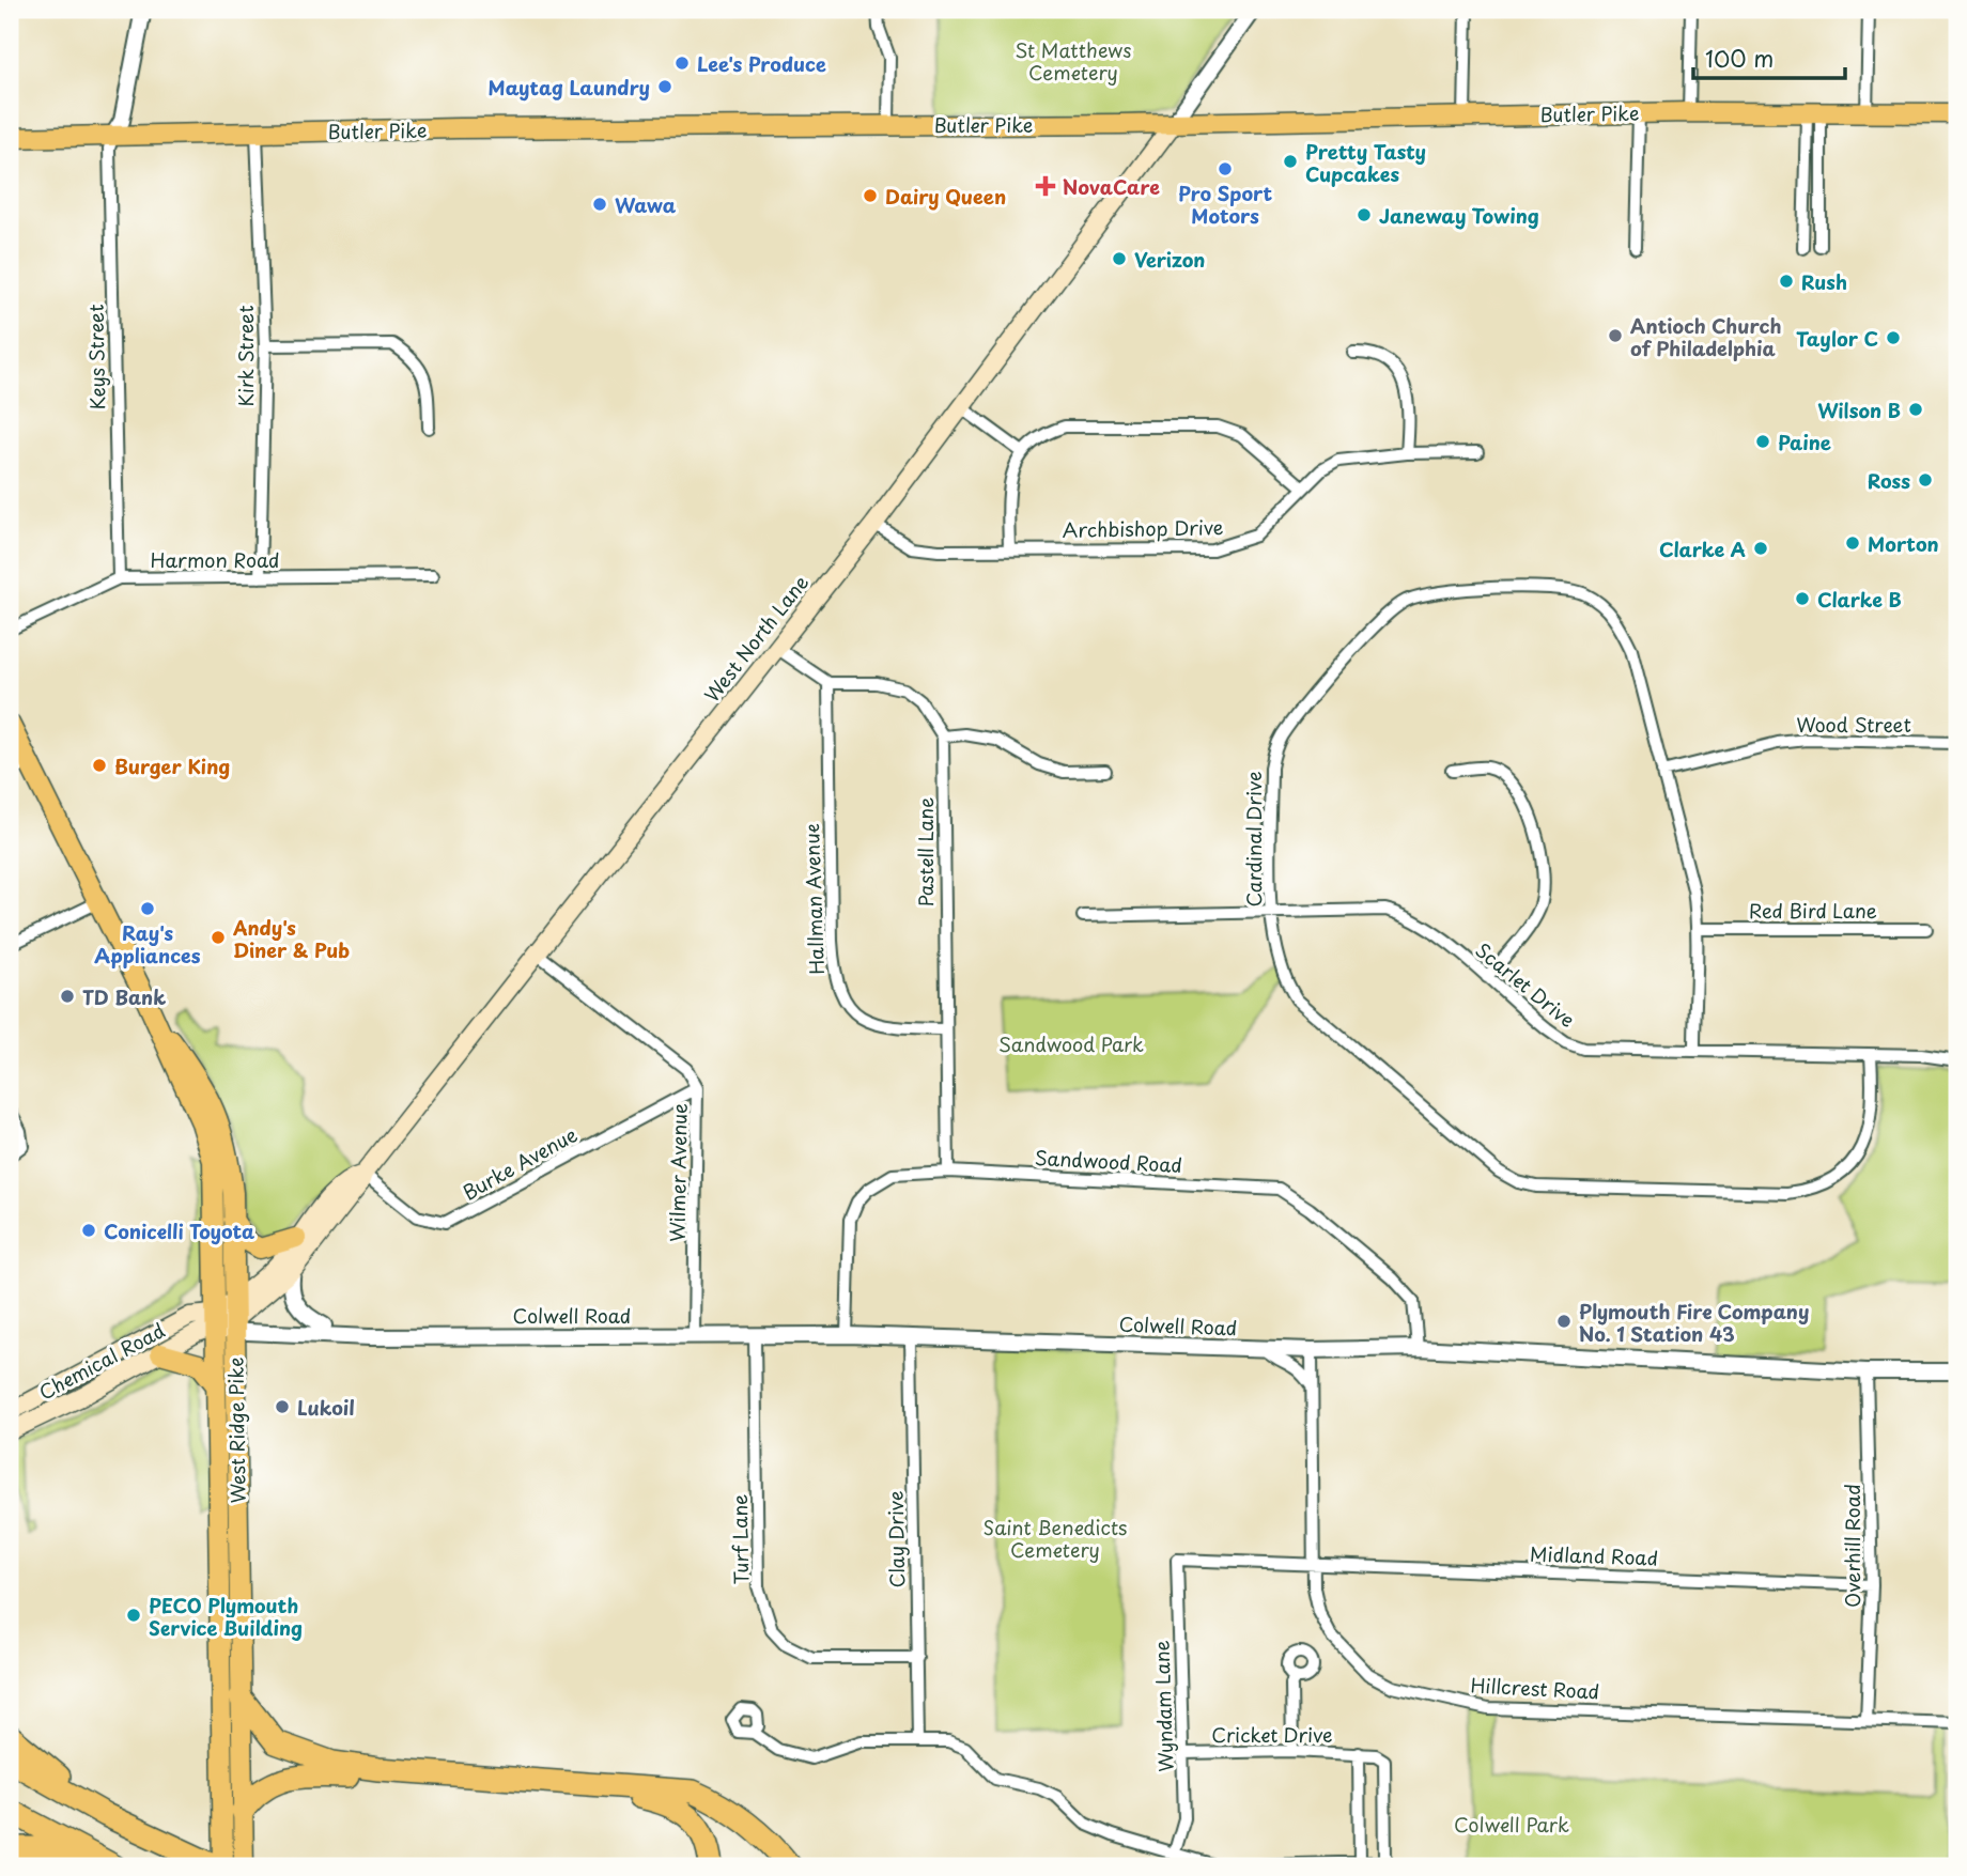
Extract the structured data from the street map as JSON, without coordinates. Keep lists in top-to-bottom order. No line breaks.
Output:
{"streets":{"main road":["Butler Pike","West North Lane","Chemical Road","West Ridge Pike"],"street":["Kirk Street","Keys Street","Archbishop Drive","Harmon Road","Wood Street","Cardinal Drive","Pastell Lane","Hallman Avenue","Red Bird Lane","Scarlet Drive","Sandwood Road","Burke Avenue","Wilmer Avenue","Colwell Road","Turf Lane","Clay Drive","Overhill Road","Midland Road","Hillcrest Road","Wyndam Lane","Cricket Drive"]},"crossings":[["Butler Pike","Kirk Street"],["Butler Pike","Keys Street"],["Butler Pike","West North Lane"],["Kirk Street","Harmon Road"],["Keys Street","Harmon Road"],["Archbishop Drive","West North Lane"],["West North Lane","Burke Avenue"],["West North Lane","Wilmer Avenue"],["West North Lane","Colwell Road"],["West North Lane","Chemical Road"],["West North Lane","West Ridge Pike"],["Wood Street","Cardinal Drive"],["Cardinal Drive","Red Bird Lane"],["Cardinal Drive","Scarlet Drive"],["Pastell Lane","Hallman Avenue"],["Pastell Lane","Sandwood Road"],["Sandwood Road","Colwell Road"],["Burke Avenue","Wilmer Avenue"],["Wilmer Avenue","Colwell Road"],["Colwell Road","West Ridge Pike"],["Colwell Road","Turf Lane"],["Colwell Road","Clay Drive"],["Colwell Road","Overhill Road"],["Colwell Road","Hillcrest Road"],["Chemical Road","West Ridge Pike"],["Turf Lane","Clay Drive"],["Overhill Road","Midland Road"],["Overhill Road","Hillcrest Road"],["Midland Road","Hillcrest Road"],["Midland Road","Wyndam Lane"],["Wyndam Lane","Cricket Drive"]],"parks":["St Matthews Cemetery","Sandwood Park","Saint Benedicts Cemetery","Colwell Park"],"places":{"other":["Lee's Produce","Maytag Laundry","Pretty Tasty Cupcakes","Pro Sport Motors","Dairy Queen","Wawa","Janeway Towing","Verizon","Rush","Antioch Church of Philadelphia","Taylor C","Wilson B","Paine","Ross","Morton","Clarke A","Clarke B","Burger King","Ray's Appliances","Andy's Diner & Pub","TD Bank","Conicelli Toyota","Plymouth Fire Company No. 1 Station 43","Lukoil","PECO Plymouth Service Building"],"health":["NovaCare"]},"scale_bar":"100 m"}
